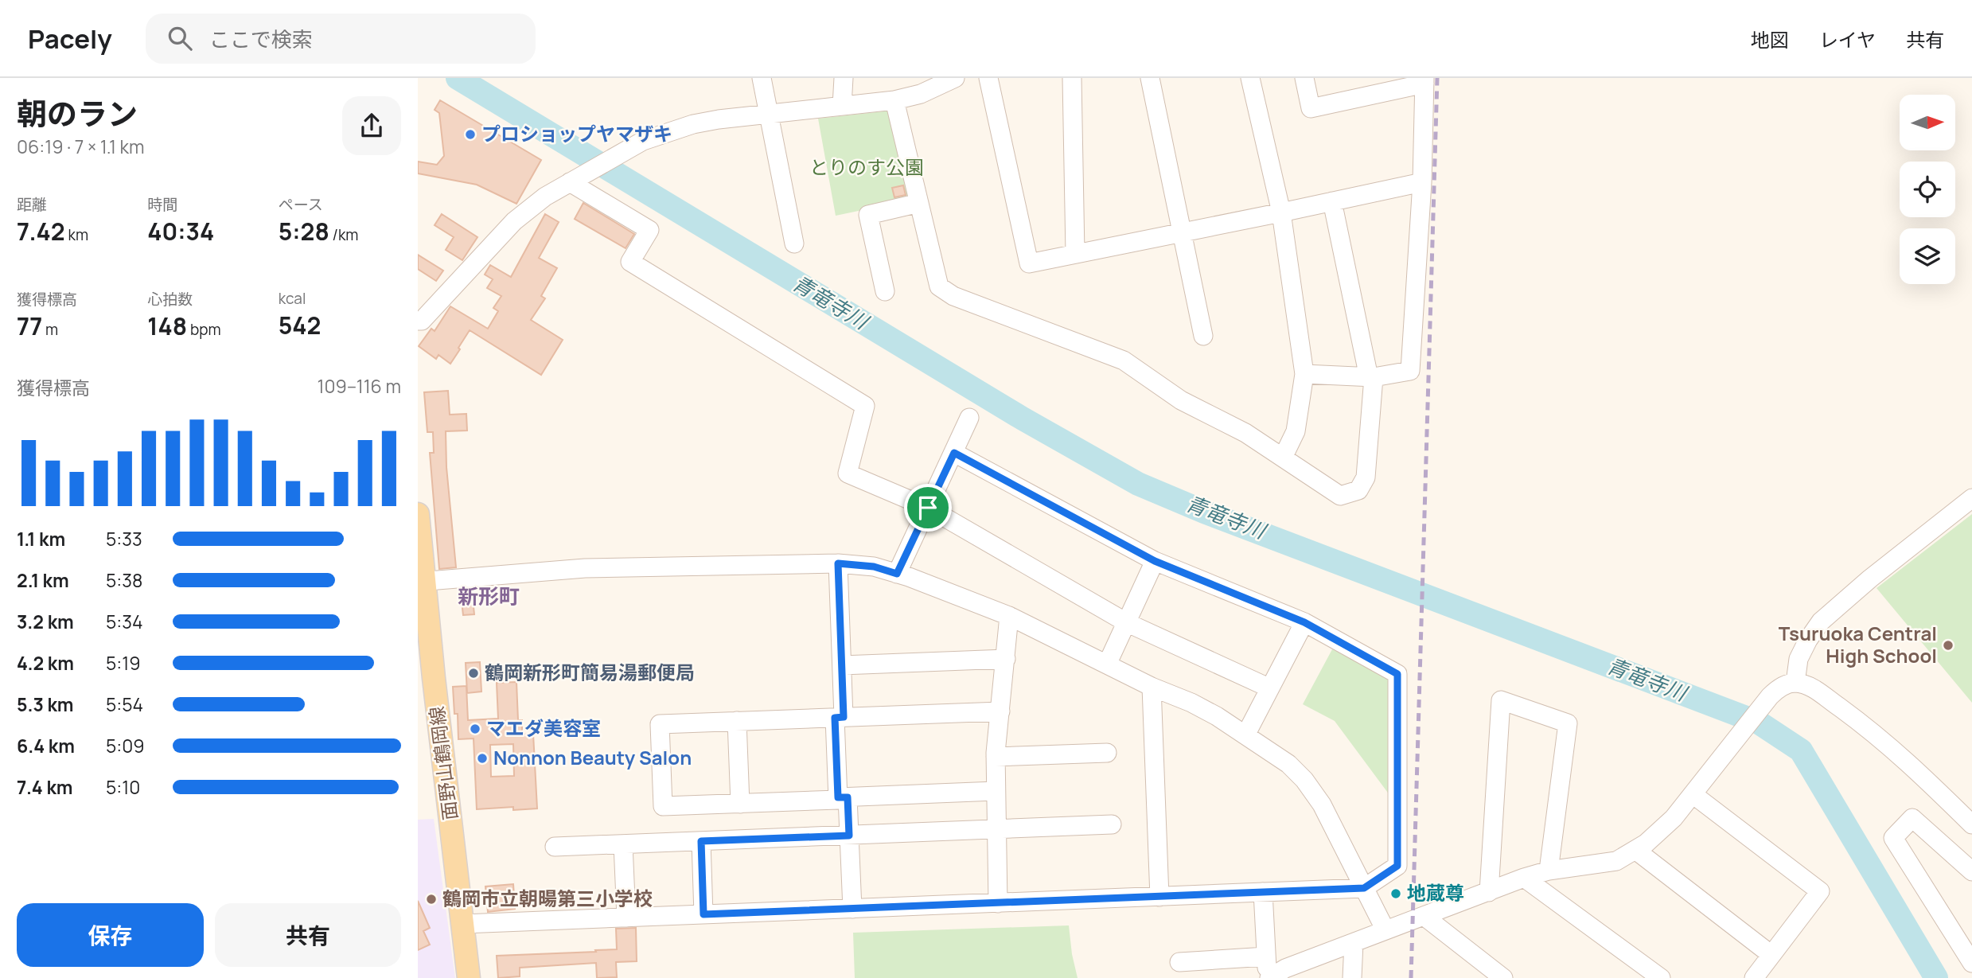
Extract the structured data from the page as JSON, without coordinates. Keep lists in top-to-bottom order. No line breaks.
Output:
{"streets":{"main road":["面野山鶴岡線"]},"districts":["新形町"],"water":["青竜寺川"],"parks":["とりのす公園"],"places":["プロショップヤマザキ","Tsuruoka Central High School","鶴岡新形町簡易湯郵便局","マエダ美容室","Nonnon Beauty Salon","地蔵尊","鶴岡市立朝暘第三小学校"],"north":"right","page":{"header":"Pacely","search":"ここで検索","nav":["地図","レイヤ","共有"],"heading":["朝のラン","06:19 · 7 × 1.1 km"],"stats":[["距離","7.42 km"],["時間","40:34"],["ペース","5:28 /km"],["獲得標高","77 m"],["心拍数","148 bpm"],["kcal","542"]],"chart":["獲得標高","109–116 m"],"list":[{"name":"1.1 km","note":"5:33"},{"name":"2.1 km","note":"5:38"},{"name":"3.2 km","note":"5:34"},{"name":"4.2 km","note":"5:19"},{"name":"5.3 km","note":"5:54"},{"name":"6.4 km","note":"5:09"},{"name":"7.4 km","note":"5:10"}],"buttons":["保存","共有"]}}
